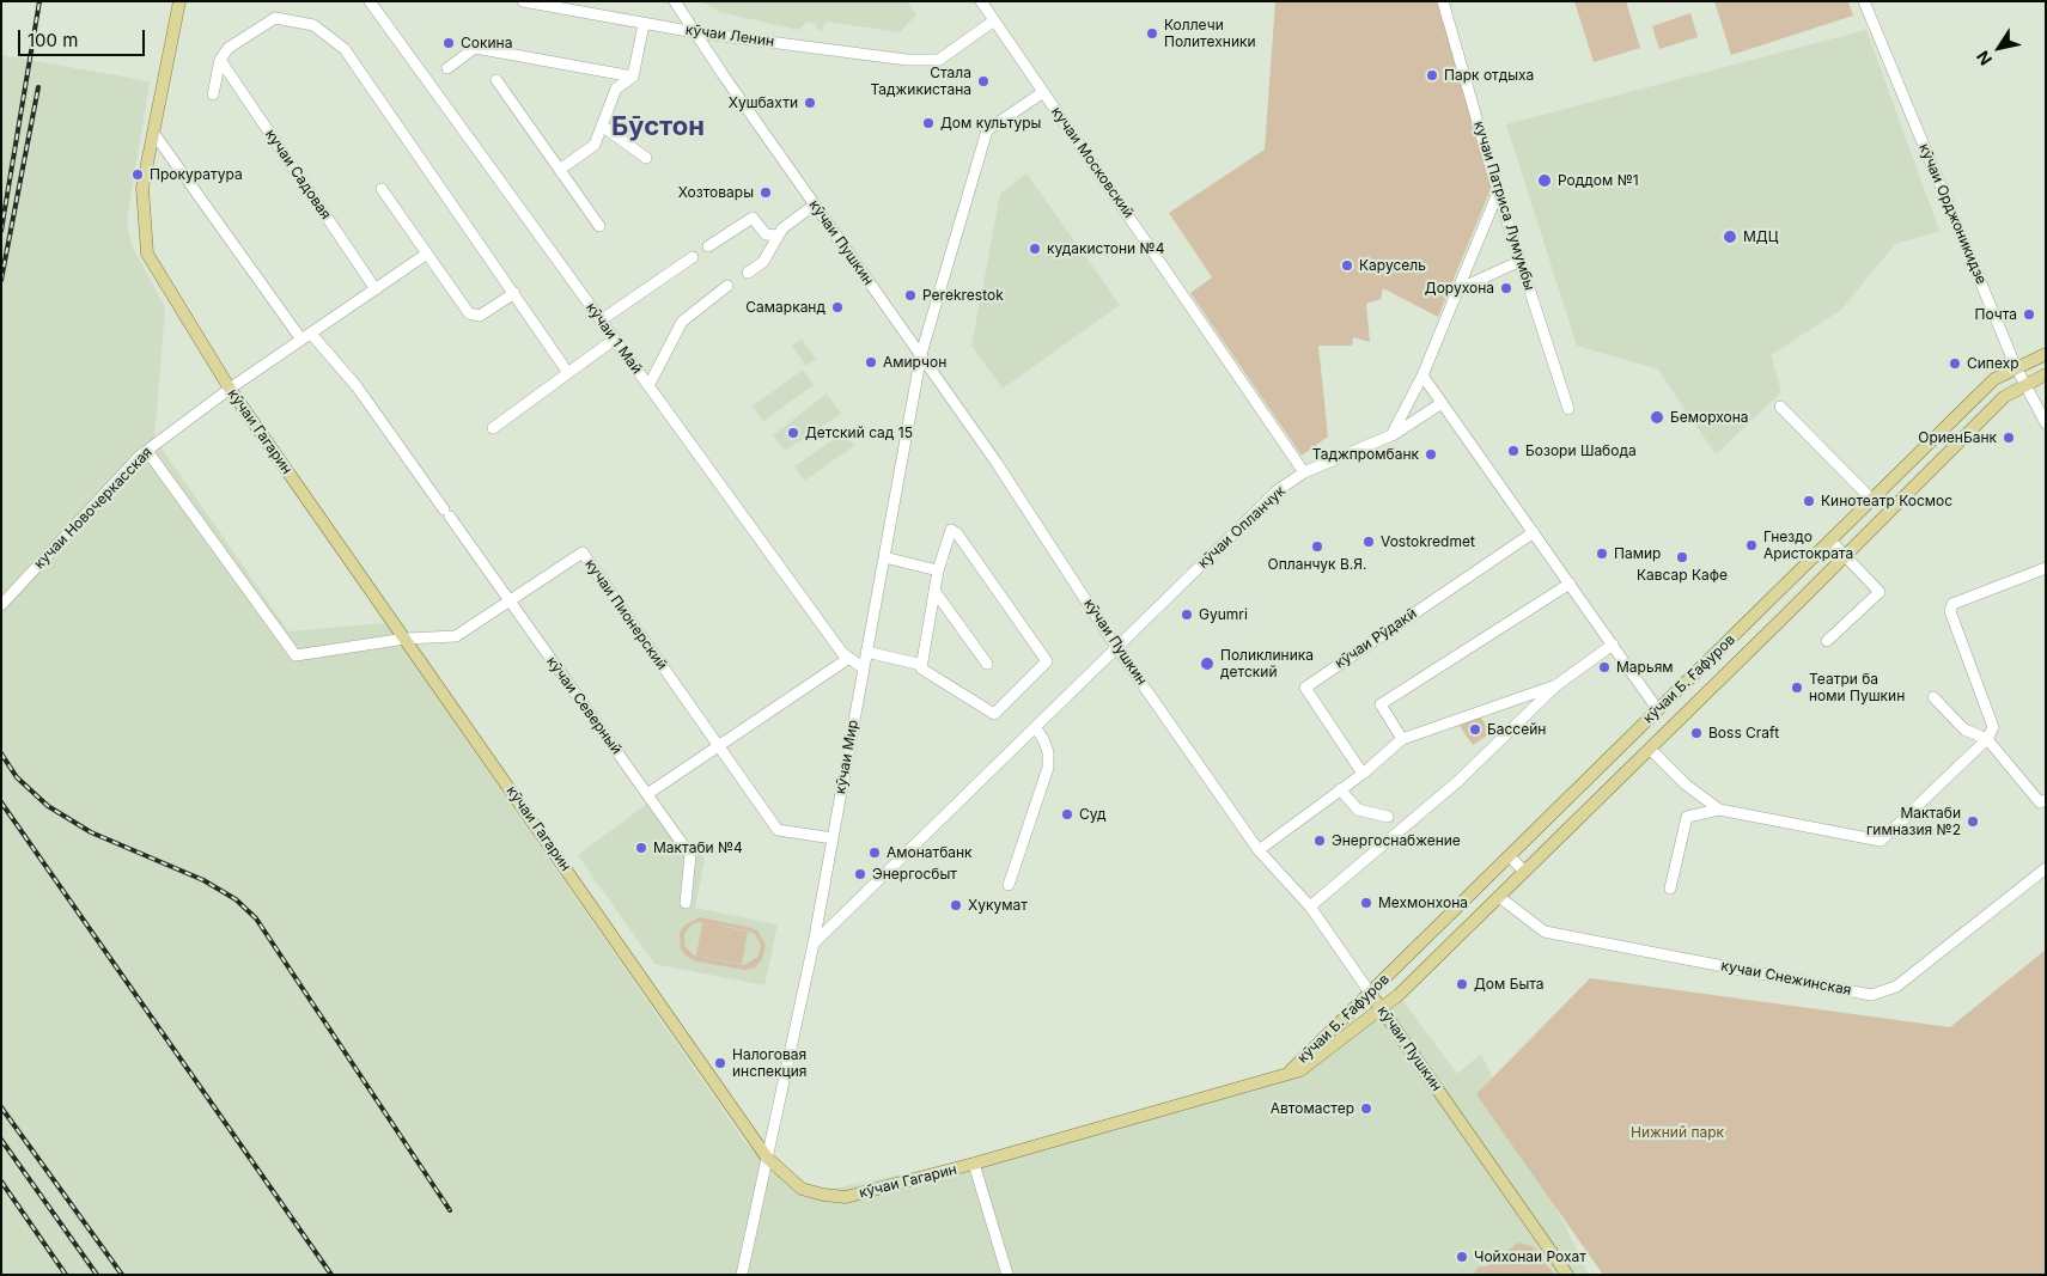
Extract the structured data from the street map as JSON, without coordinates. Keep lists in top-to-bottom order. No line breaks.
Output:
{"streets":{"main road":["кӯчаи Пушкин","кӯчаи Гагарин","кӯчаи Б. Ғафуров"],"street":["кӯчаи Ленин","кучаи Московский","кучаи Садовая","кучаи Патриса Лумумбы","кӯчаи Орджоникидзе","кӯчаи 1 Май","кучаи Новочеркасская","кӯчаи Опланчук","кучаи Пионерский","кӯчаи Рӯдакӣ","кӯчаи Северный","кӯчаи Мир","кучаи Снежинская"]},"crossings":[["кӯчаи Ленин","кучаи Московский"],["кӯчаи Ленин","кӯчаи Пушкин"],["кучаи Московский","кӯчаи Опланчук"],["кучаи Садовая","кучаи Новочеркасская"],["кӯчаи Орджоникидзе","кӯчаи Б. Ғафуров"],["кӯчаи Пушкин","кӯчаи Опланчук"],["кӯчаи Пушкин","кӯчаи Б. Ғафуров"],["кӯчаи Пушкин","кӯчаи Мир"],["кӯчаи 1 Май","кӯчаи Мир"],["кӯчаи Гагарин","кучаи Новочеркасская"],["кӯчаи Гагарин","кучаи Пионерский"],["кӯчаи Гагарин","кӯчаи Б. Ғафуров"],["кӯчаи Гагарин","кӯчаи Мир"],["кучаи Новочеркасская","кучаи Пионерский"],["кучаи Новочеркасская","кӯчаи Северный"],["кӯчаи Опланчук","кӯчаи Мир"],["кучаи Пионерский","кӯчаи Северный"],["кучаи Пионерский","кӯчаи Мир"],["кӯчаи Б. Ғафуров","кучаи Снежинская"]],"districts":["Бӯстон"],"parks":["Нижний парк"],"places":["Коллечи Политехники","Сокина","Парк отдыха","Стала Таджикистана","Хушбахти","Дом культуры","Прокуратура","Роддом №1","Хозтовары","МДЦ","кудакистони №4","Карусель","Дорухона","Perekrestok","Самарканд","Почта","Амирчон","Сипехр","Беморхона","Детский сад 15","ОриенБанк","Бозори Шабода","Таджпромбанк","Кинотеатр Космос","Vostokredmet","Гнездо Аристократа","Опланчук В.Я.","Памир","Кавсар Кафе","Gyumri","Поликлиника детский","Марьям","Театри ба номи Пушкин","Бассейн","Boss Craft","Суд","Мактаби гимназия №2","Энергоснабжение","Мактаби №4","Амонатбанк","Энергосбыт","Мехмонхона","Хукумат","Дом Быта","Налоговая инспекция","Автомастер","Чойхонаи Рохат"],"scale_bar":"100 m","north":"bottom left"}
